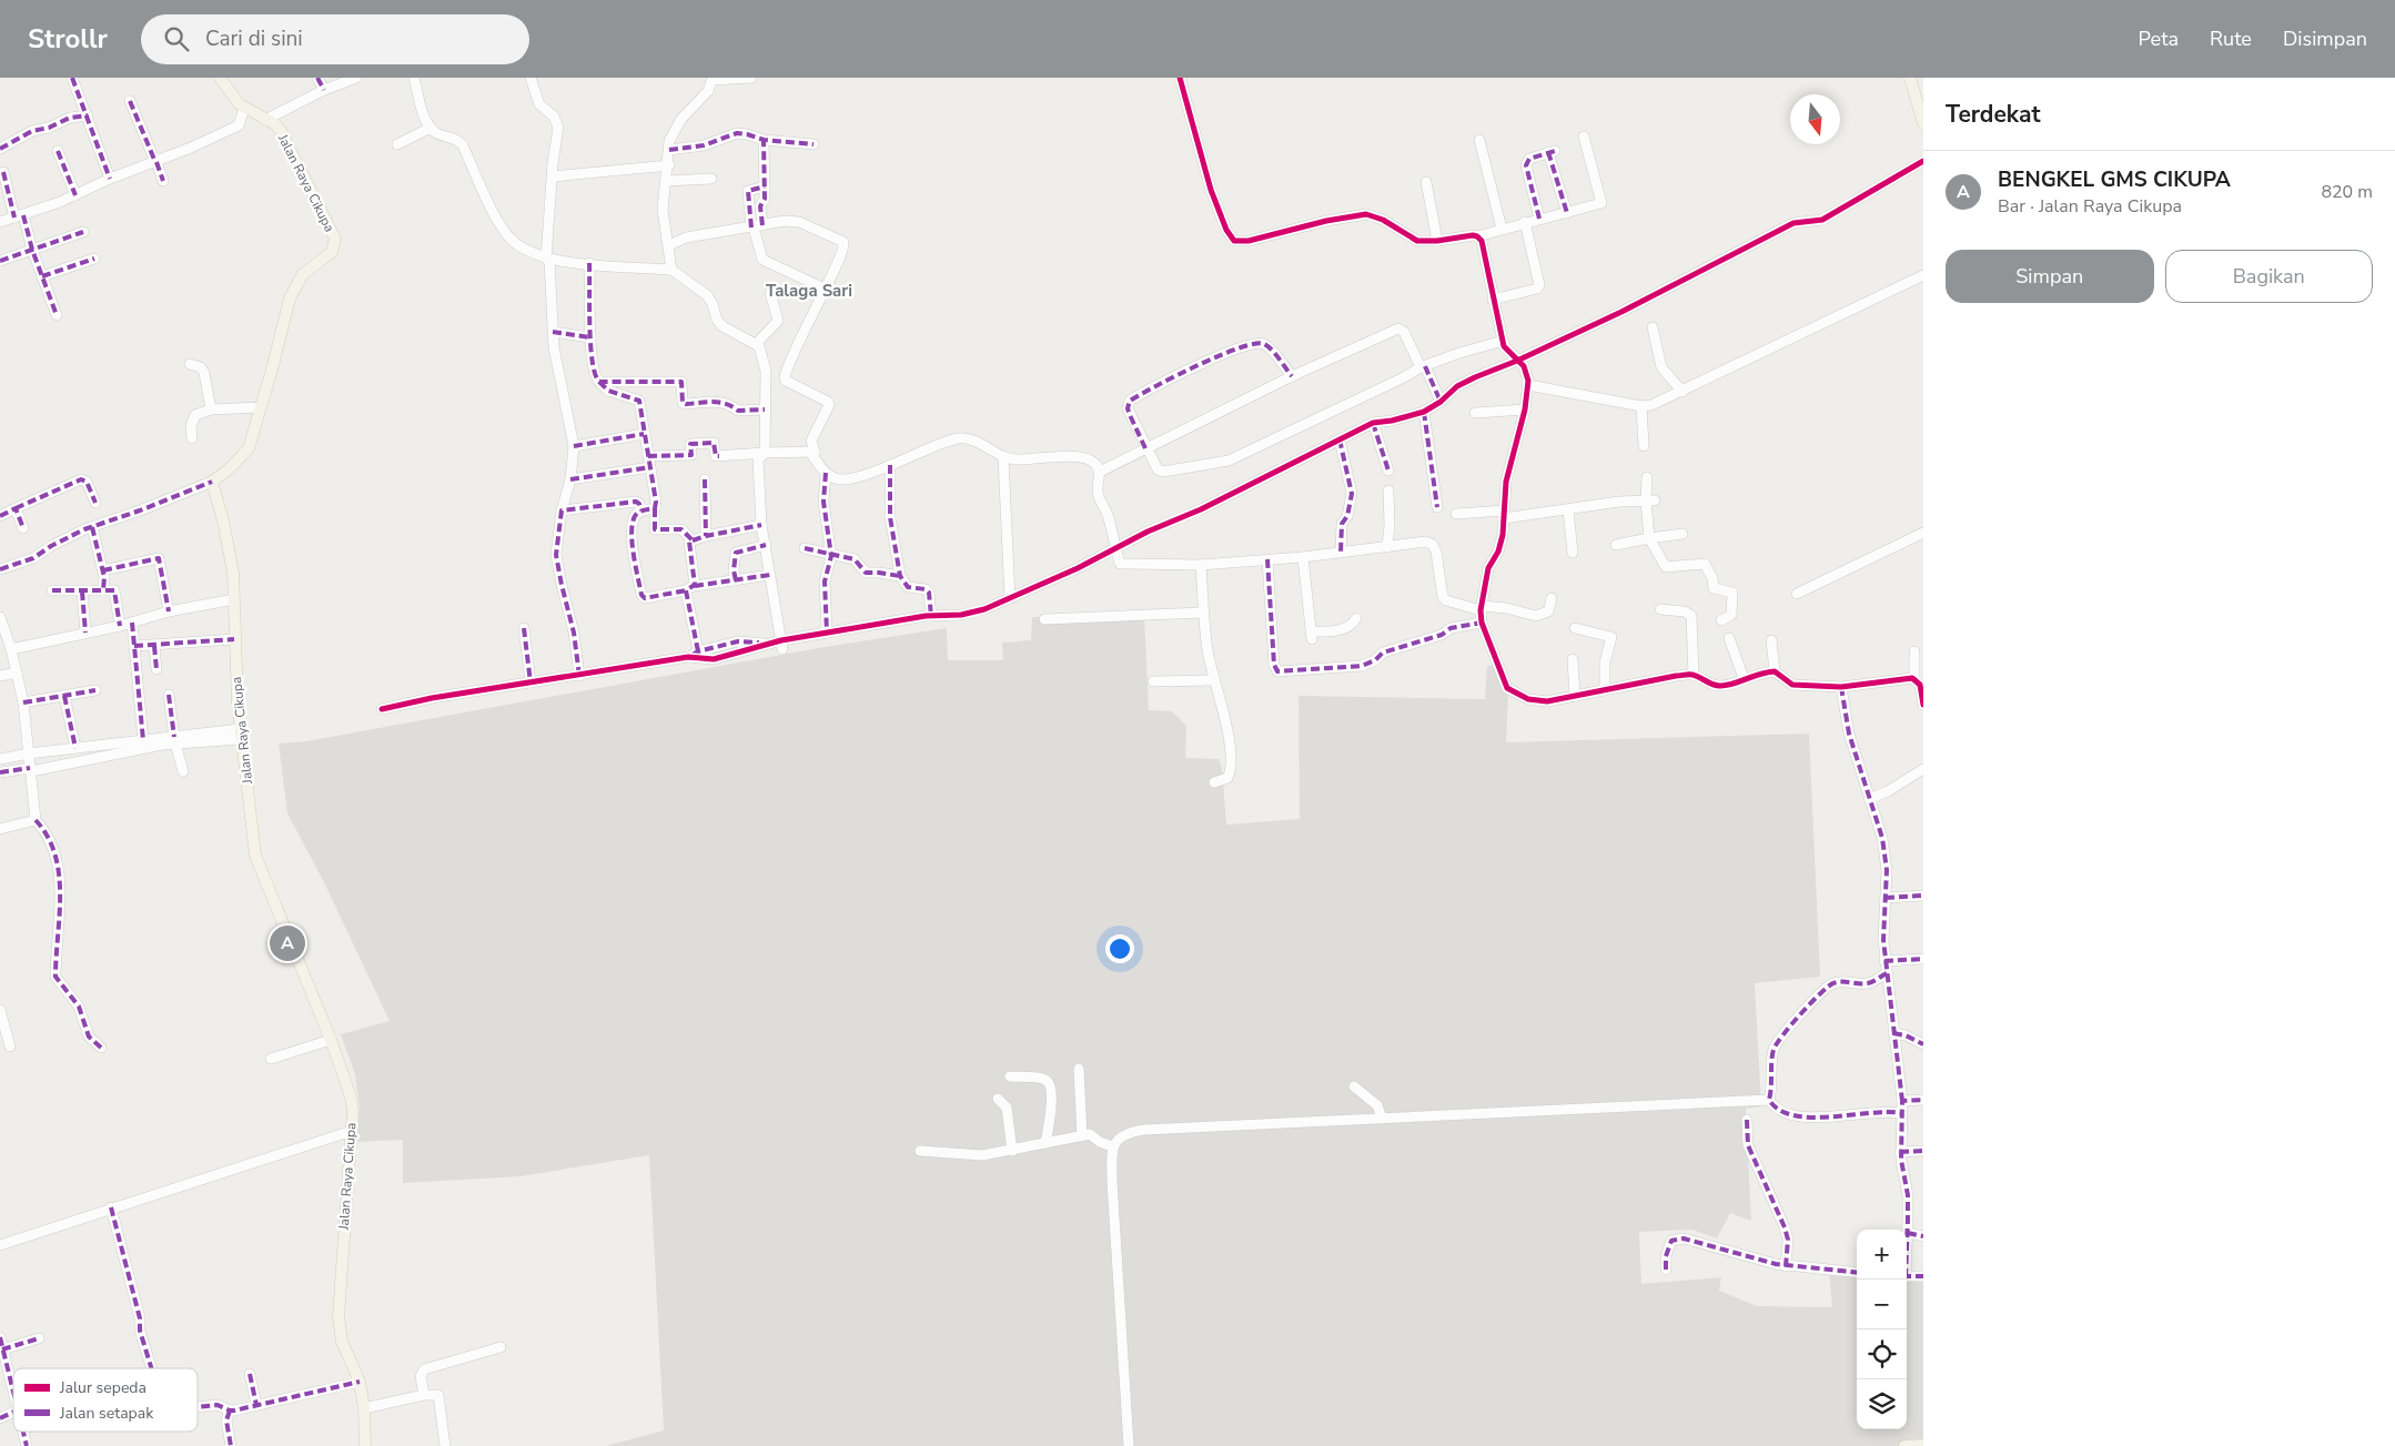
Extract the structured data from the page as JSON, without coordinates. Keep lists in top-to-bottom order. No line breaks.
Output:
{"streets":{"main road":["Jalan Raya Cikupa"]},"districts":["Talaga Sari"],"legend":["Jalur sepeda","Jalan setapak"],"north":"bottom","page":{"header":"Strollr","search":"Cari di sini","nav":["Peta","Rute","Disimpan"],"heading":"Terdekat","list":[{"mark":"A","name":"BENGKEL GMS CIKUPA","note":"Bar · Jalan Raya Cikupa","value":"820 m"}],"buttons":["Simpan","Bagikan"],"pins":"A","map_buttons":["+","−"]}}
